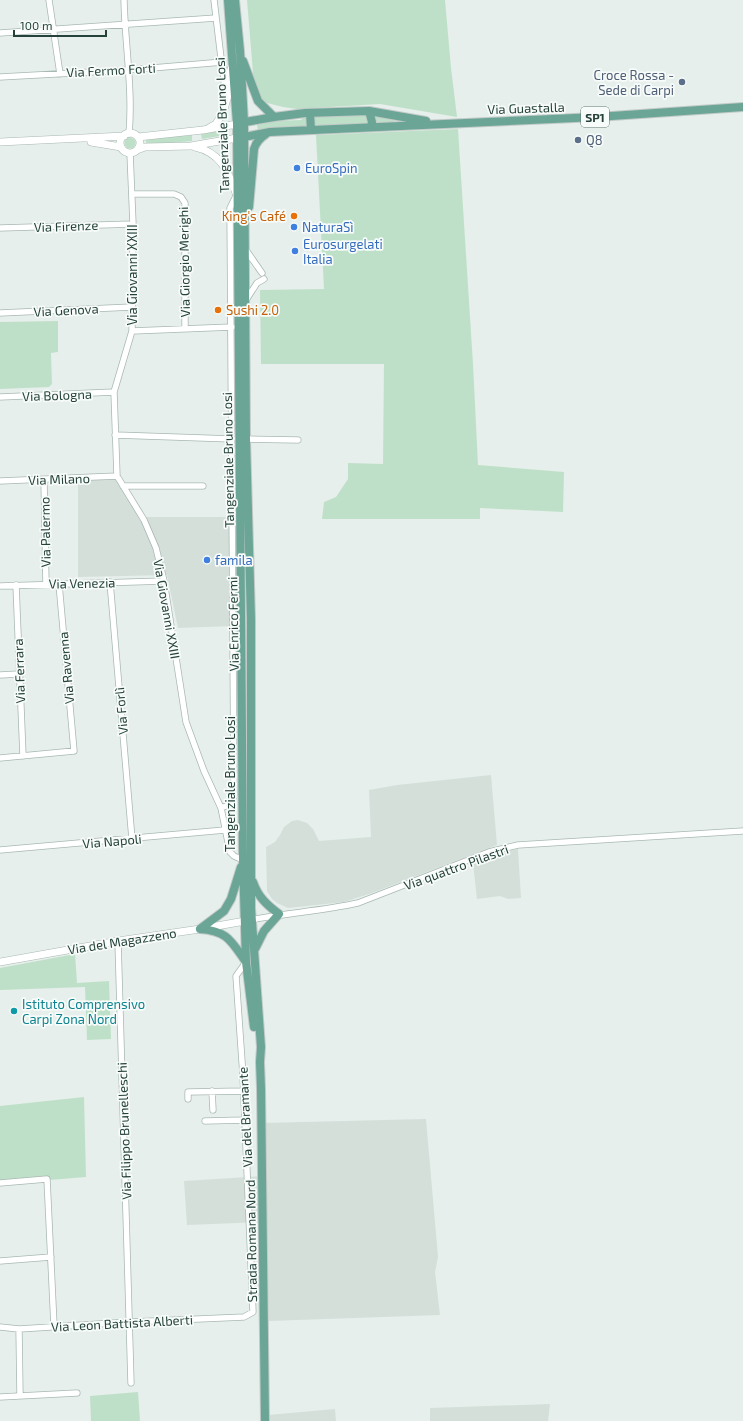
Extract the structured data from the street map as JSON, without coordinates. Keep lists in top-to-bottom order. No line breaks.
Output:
{"streets":{"main road":["Via Guastalla","SP1","Tangenziale Bruno Losi","Strada Romana Nord"],"street":["Via Fermo Forti","Via Firenze","Via Giorgio Merighi","Via Giovanni XXIII","Via Genova","Via Bologna","Via Milano","Via Palermo","Via Venezia","Via Enrico Fermi","Via Ravenna","Via Ferrara","Via Forlì","Via Napoli","Via quattro Pilastri","Via del Magazzeno","Via del Bramante","Via Filippo Brunelleschi","Via Leon Battista Alberti"]},"crossings":[["Via Guastalla","Tangenziale Bruno Losi"],["Via Guastalla","Via Giovanni XXIII"],["Tangenziale Bruno Losi","Via Giovanni XXIII"],["Tangenziale Bruno Losi","Via Enrico Fermi"],["Tangenziale Bruno Losi","Via quattro Pilastri"],["Tangenziale Bruno Losi","Via del Magazzeno"],["Tangenziale Bruno Losi","Strada Romana Nord"],["Via Firenze","Via Giovanni XXIII"],["Via Giorgio Merighi","Via Giovanni XXIII"],["Via Giovanni XXIII","Via Genova"],["Via Giovanni XXIII","Via Bologna"],["Via Giovanni XXIII","Via Milano"],["Via Giovanni XXIII","Via Venezia"],["Via Giovanni XXIII","Via Enrico Fermi"],["Via Giovanni XXIII","Via Napoli"],["Via Milano","Via Palermo"],["Via Palermo","Via Venezia"],["Via Venezia","Via Ravenna"],["Via Venezia","Via Ferrara"],["Via Venezia","Via Forlì"],["Via Ravenna","Via Ferrara"],["Via Forlì","Via Napoli"],["Via quattro Pilastri","Via del Magazzeno"],["Via quattro Pilastri","Strada Romana Nord"],["Via del Magazzeno","Via Filippo Brunelleschi"],["Via del Magazzeno","Strada Romana Nord"],["Via del Bramante","Strada Romana Nord"],["Via del Bramante","Via Leon Battista Alberti"],["Via Filippo Brunelleschi","Via Leon Battista Alberti"]],"places":["Croce Rossa - Sede di Carpi","Q8","EuroSpin","King's Café","NaturaSì","Eurosurgelati Italia","Sushi 2.0","famila","Istituto Comprensivo Carpi Zona Nord"],"scale_bar":"100 m"}
